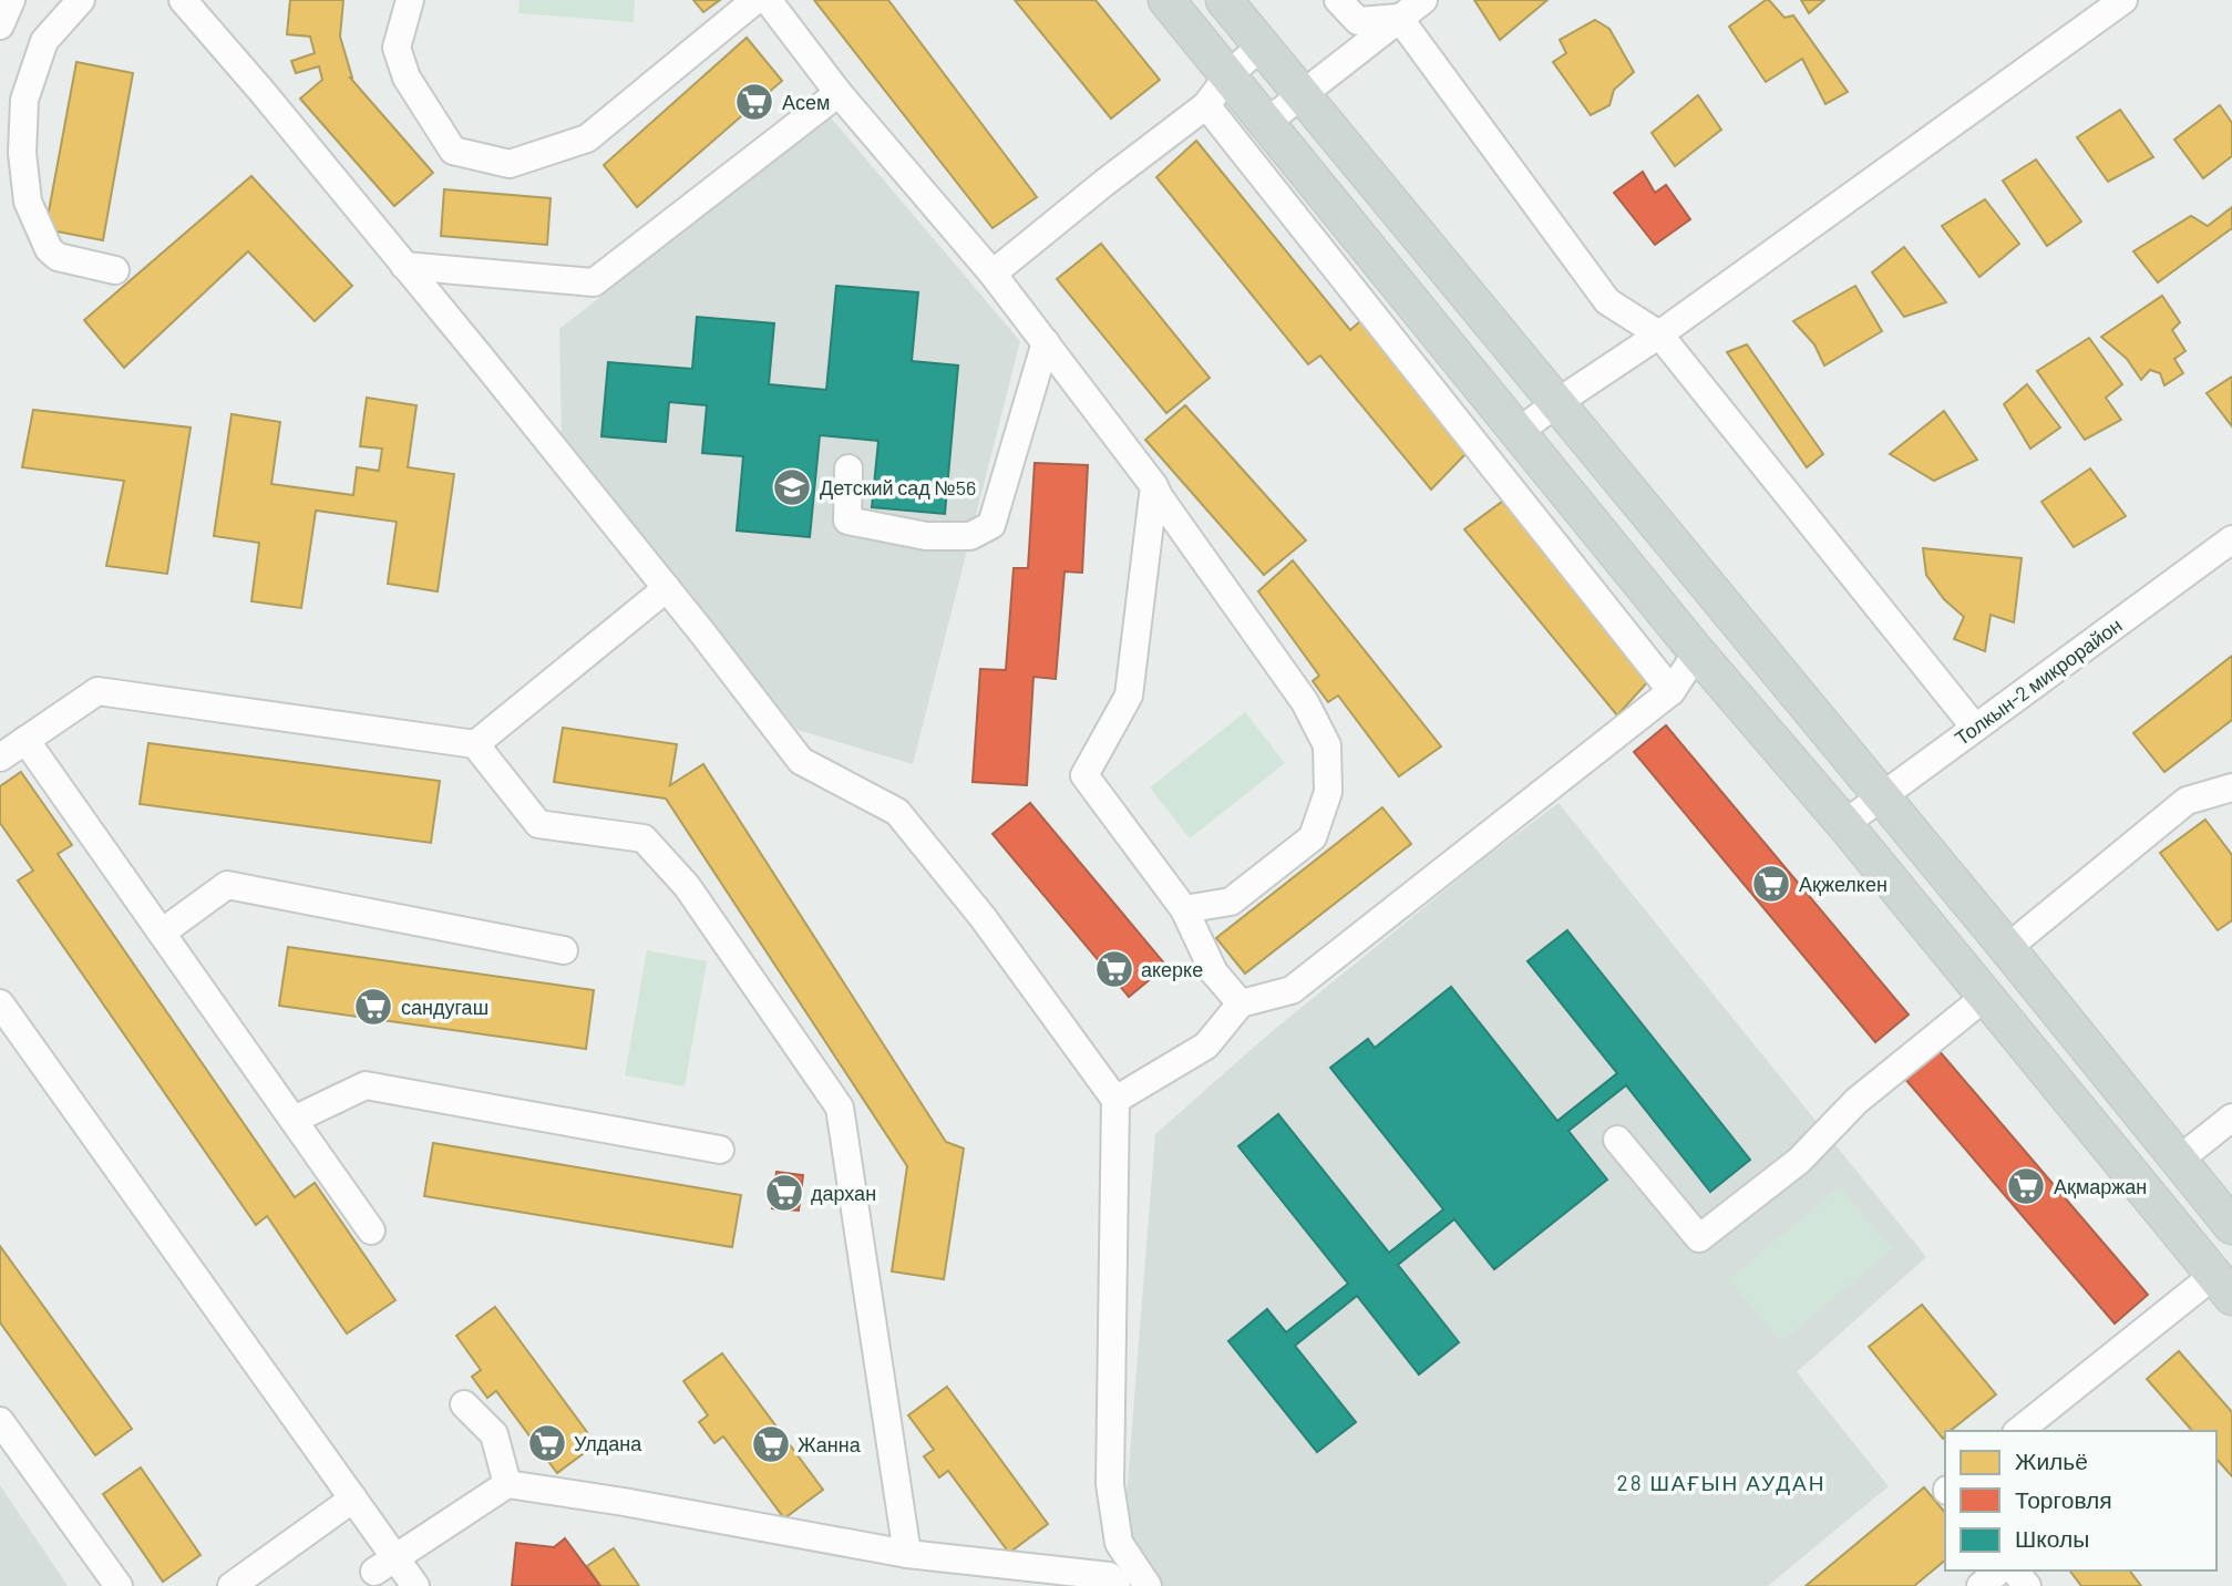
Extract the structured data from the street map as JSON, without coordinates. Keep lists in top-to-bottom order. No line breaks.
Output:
{"streets":{"street":["Толкын-2 микрорайон"]},"districts":["28 ШАҒЫН АУДАН"],"places":{"supermarket":["Асем","Ақжелкен","акерке","сандугаш","Ақмаржан","дархан","Улдана","Жанна"],"school or university":["Детский сад №56"]},"legend":["Жильё","Торговля","Школы"]}
